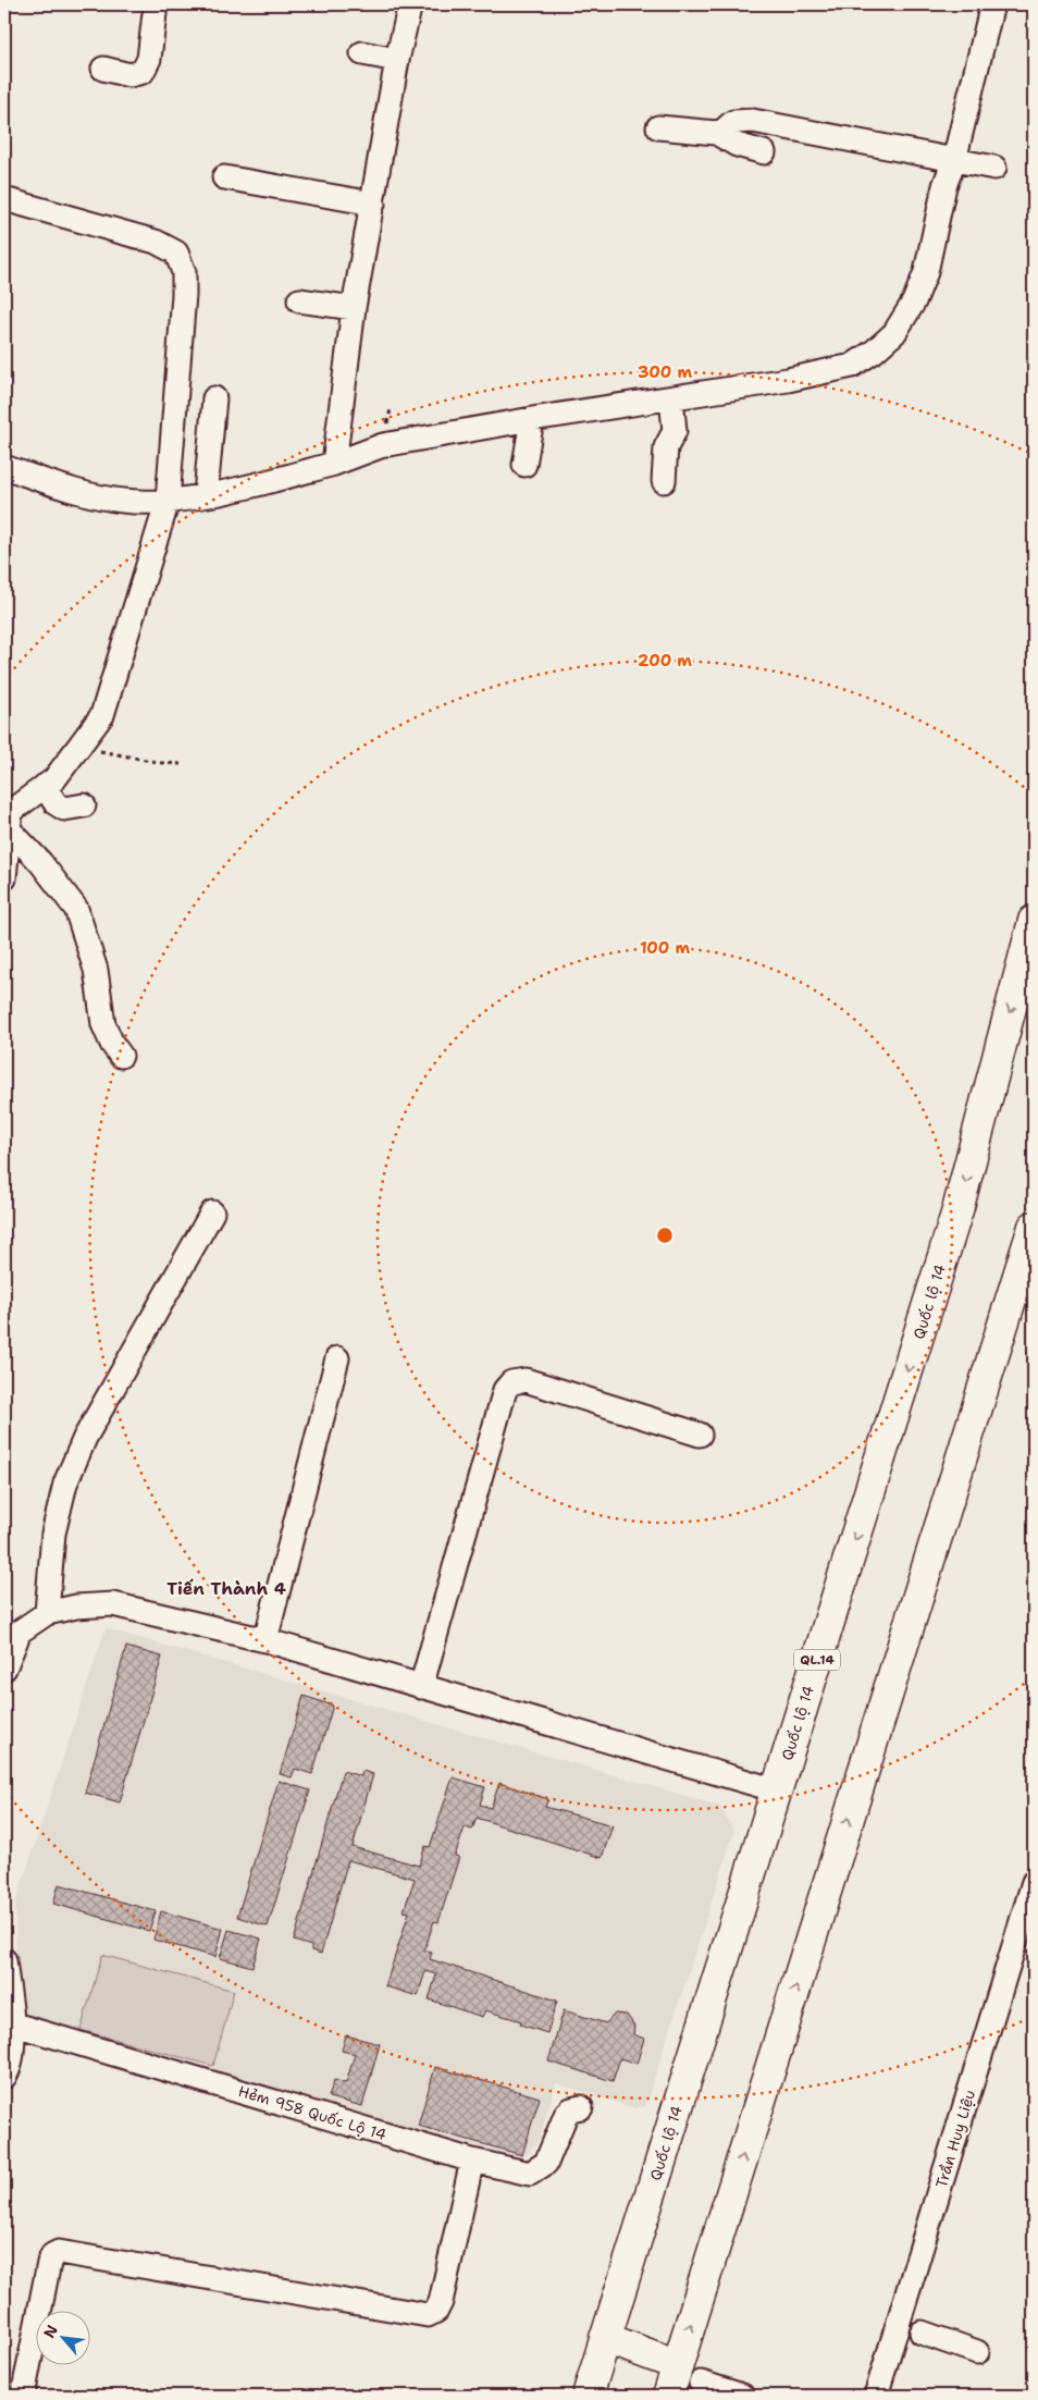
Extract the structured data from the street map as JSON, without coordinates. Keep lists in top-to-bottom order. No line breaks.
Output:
{"streets":{"highway":["Quốc lộ 14","QL.14"],"street":["Hẻm 958 Quốc Lộ 14","Trần Huy Liệu"]},"districts":["Tiến Thành 4"],"north":"top left","rings":["300 m","200 m","100 m"]}
